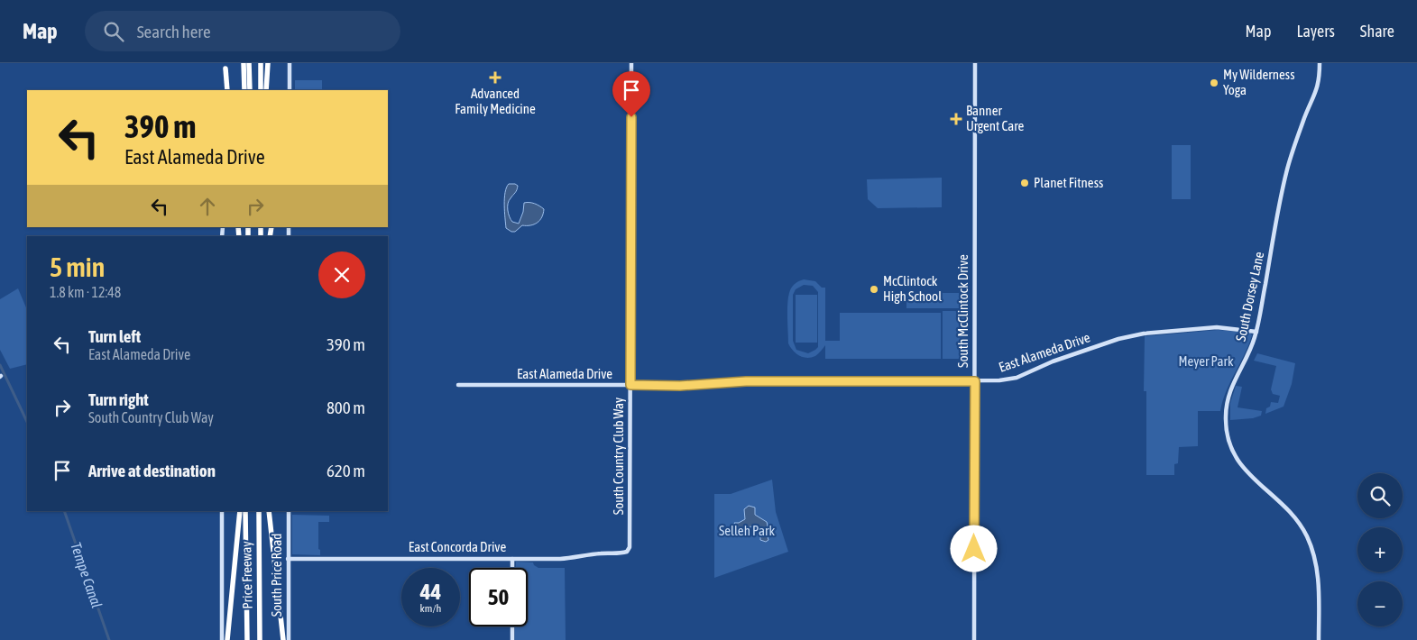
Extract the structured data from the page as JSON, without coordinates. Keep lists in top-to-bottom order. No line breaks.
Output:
{"streets":{"highway":["Price Freeway"],"street":["South Dorsey Lane","South McClintock Drive","East Alameda Drive","South Country Club Way","East Concorda Drive","South Price Road"]},"crossings":[["South Dorsey Lane","East Alameda Drive"],["South McClintock Drive","East Alameda Drive"],["East Alameda Drive","South Country Club Way"],["South Country Club Way","East Concorda Drive"],["East Concorda Drive","South Price Road"]],"water":["Tempe Canal"],"parks":["Meyer Park","Selleh Park"],"places":{"health":["Advanced Family Medicine","Banner Urgent Care"],"other":["My Wilderness Yoga","Planet Fitness","McClintock High School"]},"page":{"header":"Map","search":"Search here","nav":["Map","Layers","Share"],"turn":["390 m","East Alameda Drive"],"heading":["5 min","1.8 km · 12:48"],"list":[{"name":"Turn left","note":"East Alameda Drive","value":"390 m"},{"name":"Turn right","note":"South Country Club Way","value":"800 m"},{"name":"Arrive at destination","value":"620 m"}],"map_buttons":["+","−"],"speed":"44 km/h","limit":"50"}}
